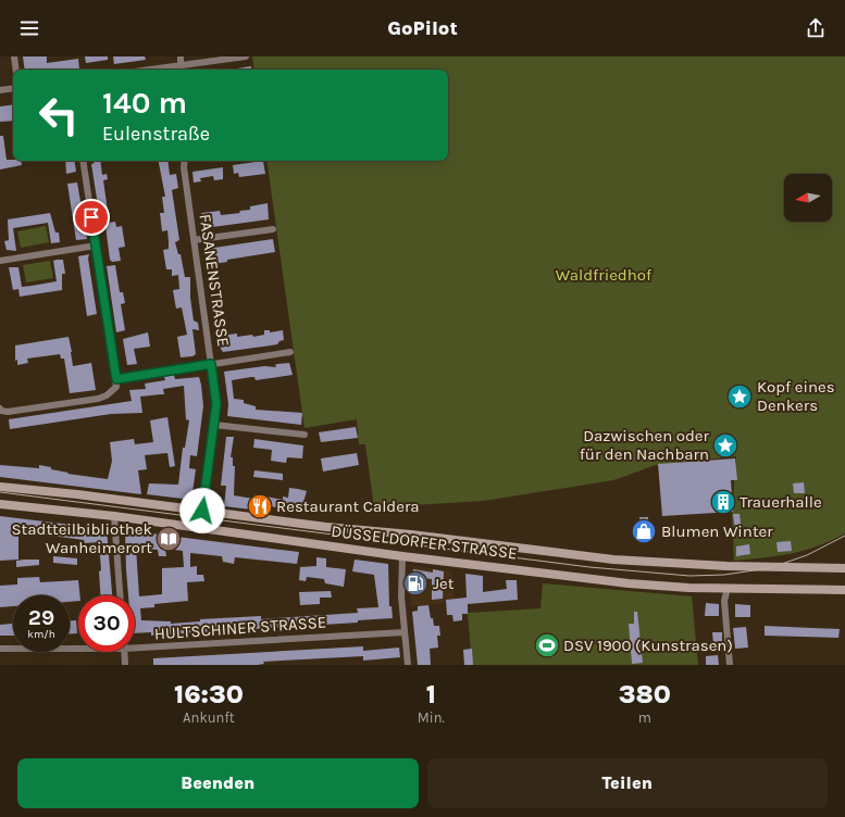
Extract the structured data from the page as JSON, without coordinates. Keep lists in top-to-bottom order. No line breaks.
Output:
{"streets":{"main road":["DÜSSELDORFER STRASSE"],"street":["FASANENSTRASSE","HULTSCHINER STRASSE"]},"crossings":[["FASANENSTRASSE","DÜSSELDORFER STRASSE"]],"parks":["Waldfriedhof"],"places":{"place":["Kopf eines Denkers","Dazwischen oder für den Nachbarn"],"building":["Trauerhalle"],"restaurant":["Restaurant Caldera"],"shop":["Blumen Winter"],"library":["Stadtteilbibliothek Wanheimerort"],"fuel station":["Jet"],"sports":["DSV 1900 (Kunstrasen)"]},"north":"left","page":{"header":"GoPilot","turn":["140 m","Eulenstraße"],"speed":"29 km/h","limit":"30","eta":["16:30","Ankunft","1","Min.","380","m"],"buttons":["Beenden","Teilen"]}}
